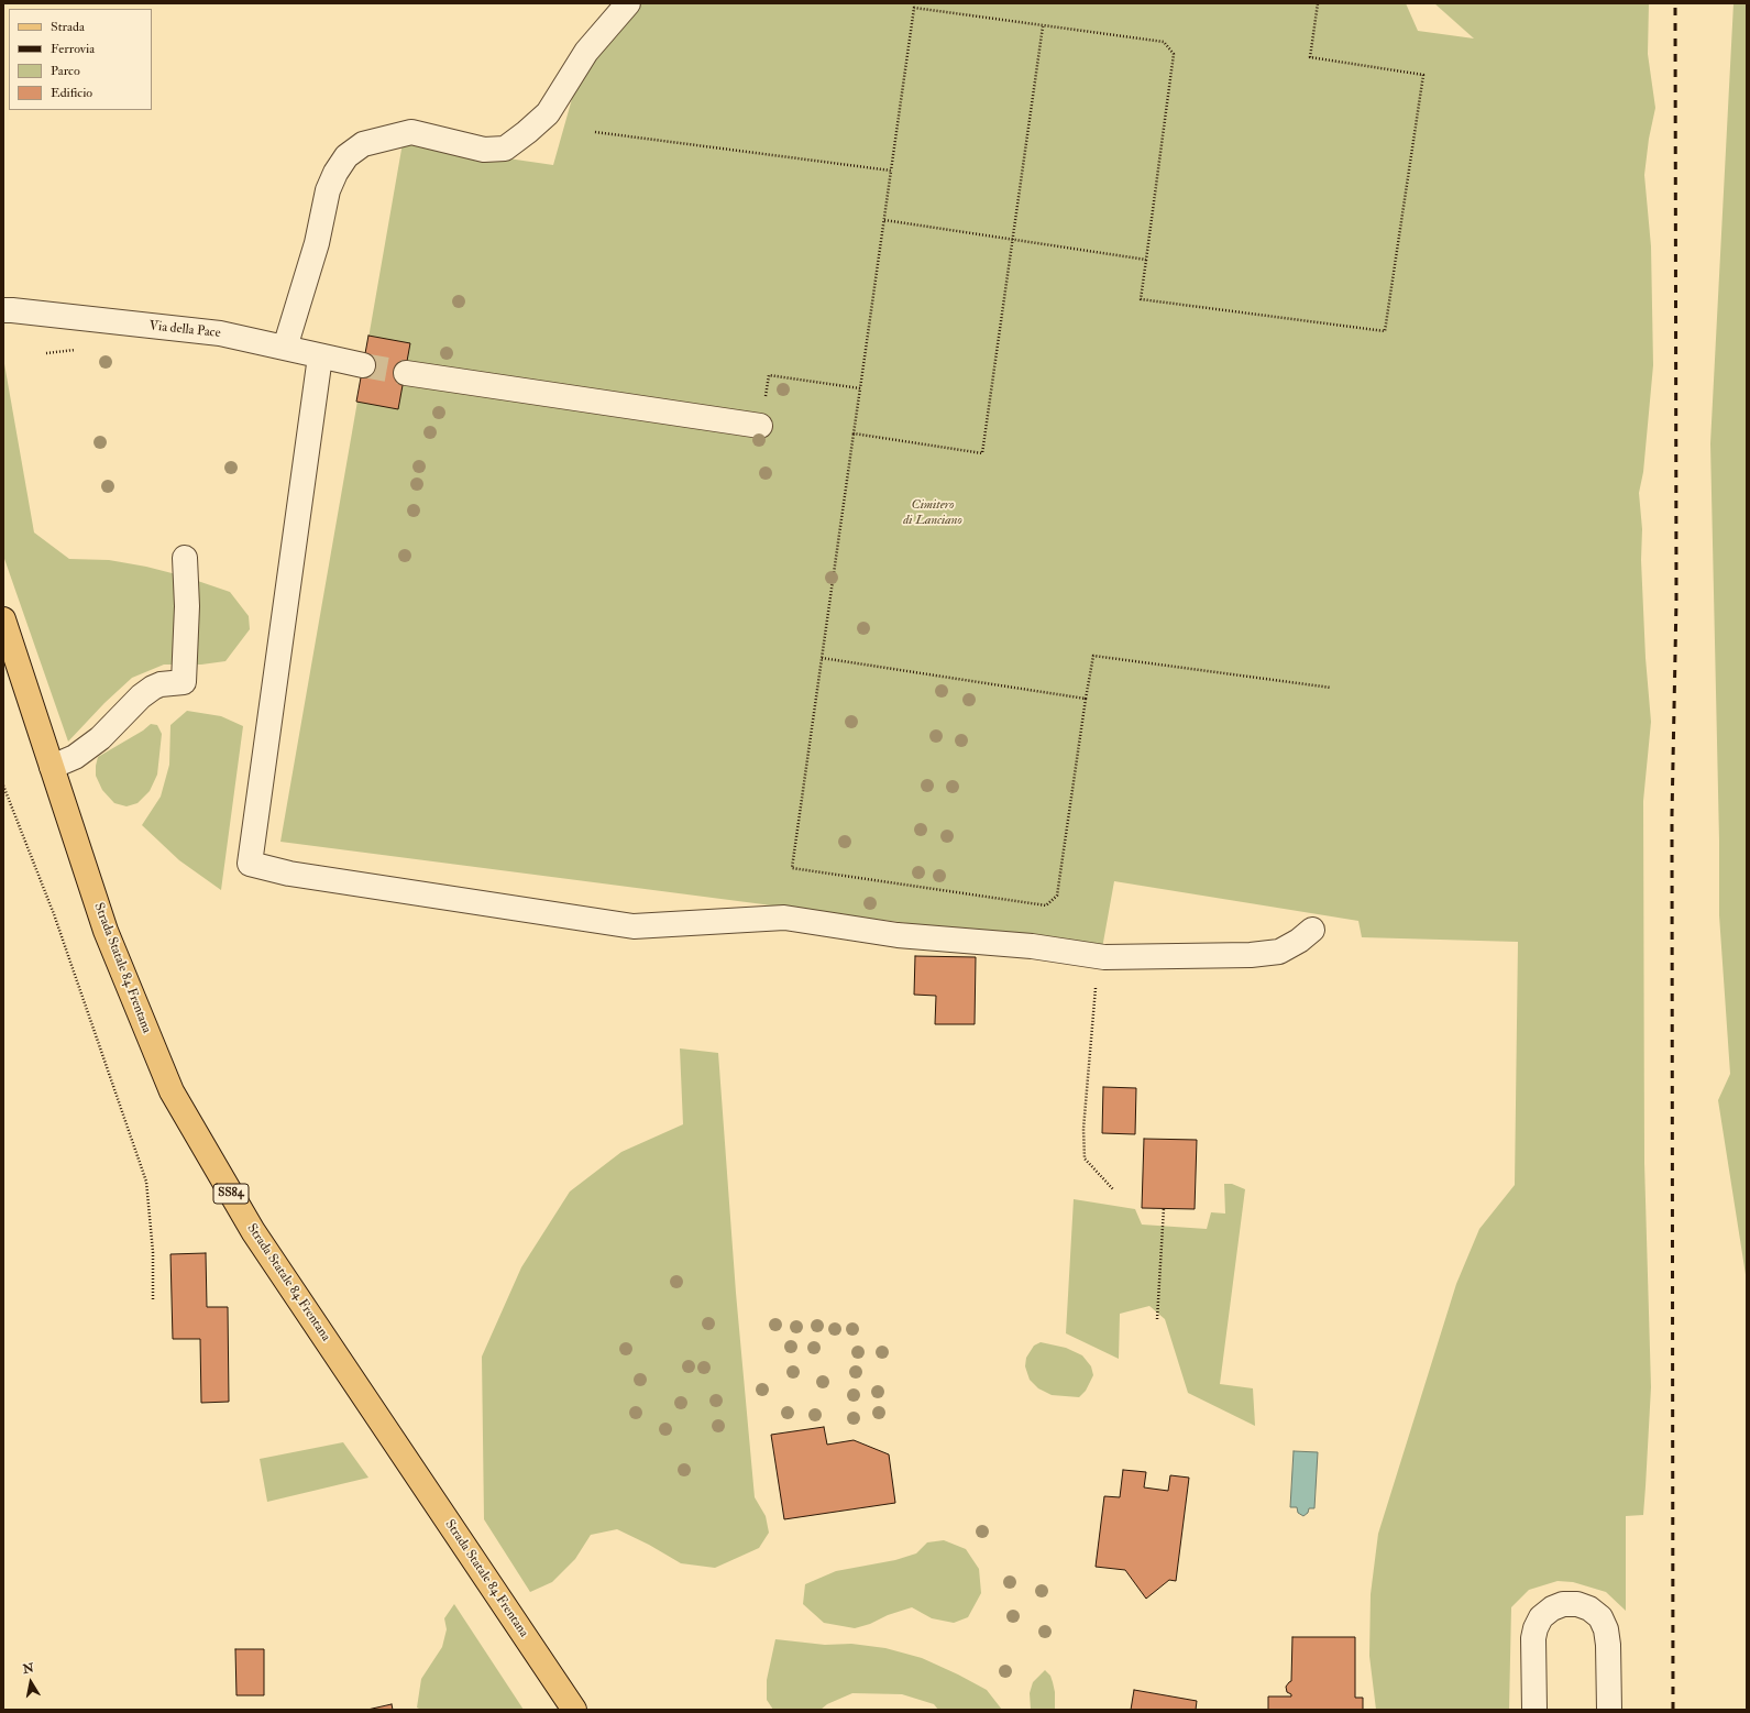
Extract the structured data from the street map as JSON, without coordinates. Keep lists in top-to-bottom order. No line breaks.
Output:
{"streets":{"main road":["Strada Statale 84 Frentana","SS84"],"street":["Via della Pace"]},"parks":["Cimitero di Lanciano"],"legend":["Strada","Ferrovia","Parco","Edificio"],"north":"top"}
